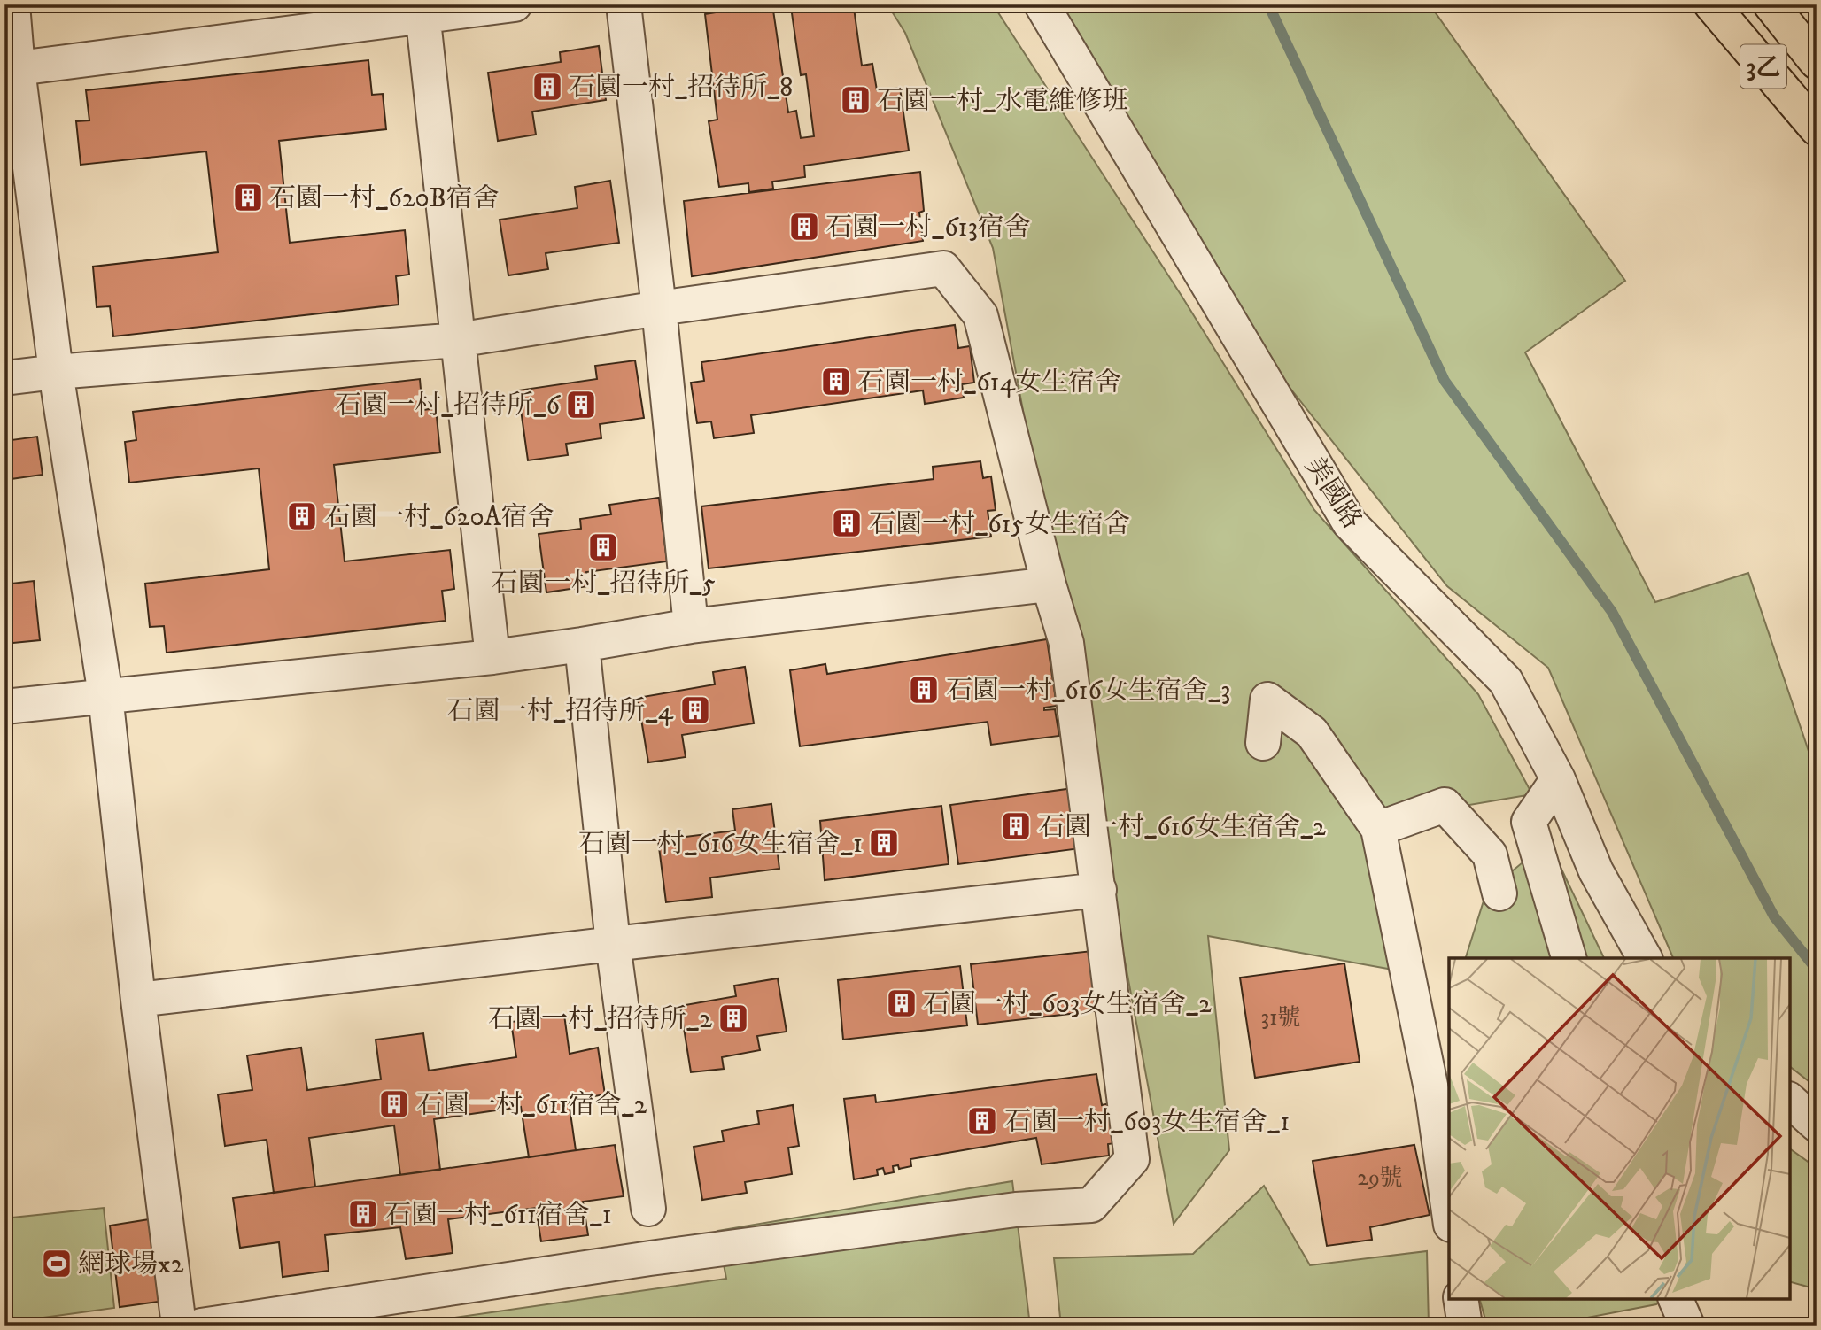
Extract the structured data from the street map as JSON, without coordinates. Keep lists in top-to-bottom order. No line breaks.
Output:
{"streets":{"main road":["3乙"],"street":["美國路"]},"places":{"building":["石園一村_招待所_8","石園一村_水電維修班","石園一村_620B宿舍","石園一村_613宿舍","石園一村_614女生宿舍","石園一村_招待所_6","石園一村_620A宿舍","石園一村_615女生宿舍","石園一村_招待所_5","石園一村_616女生宿舍_3","石園一村_招待所_4","石園一村_616女生宿舍_2","石園一村_616女生宿舍_1","石園一村_603女生宿舍_2","石園一村_招待所_2","石園一村_611宿舍_2","石園一村_603女生宿舍_1","石園一村_611宿舍_1"],"sports":["網球場x2"]},"house_numbers":["31號","29號"]}
